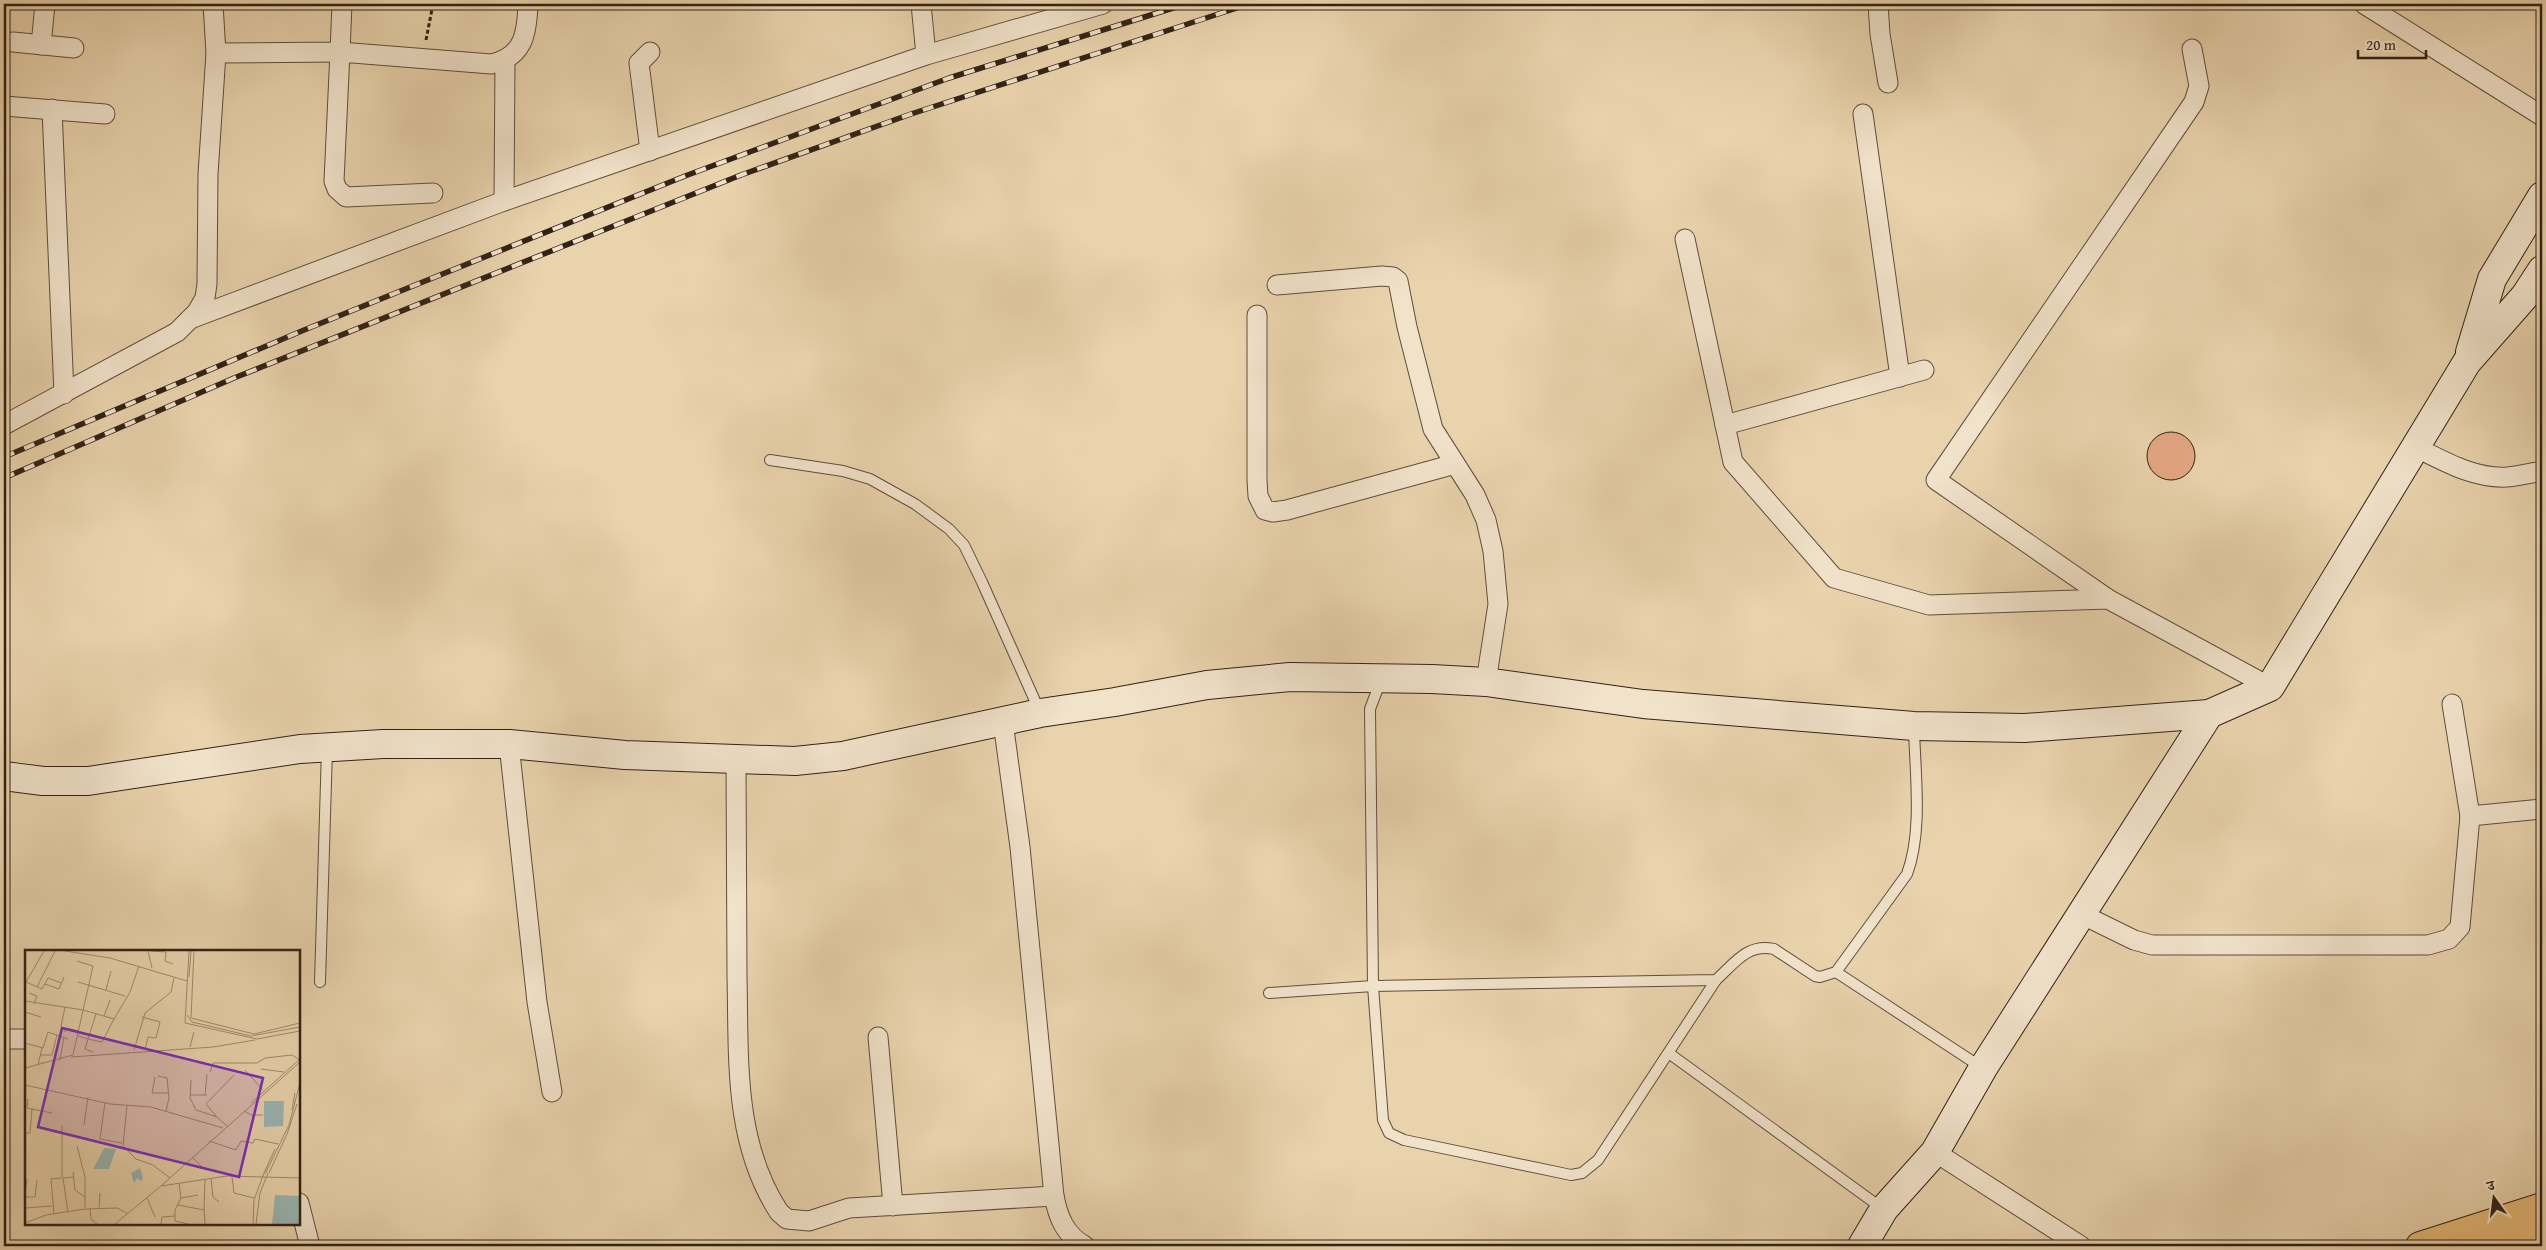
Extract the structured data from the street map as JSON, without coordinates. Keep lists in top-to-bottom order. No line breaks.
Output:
{"scale_bar":"20 m","north":"top"}
